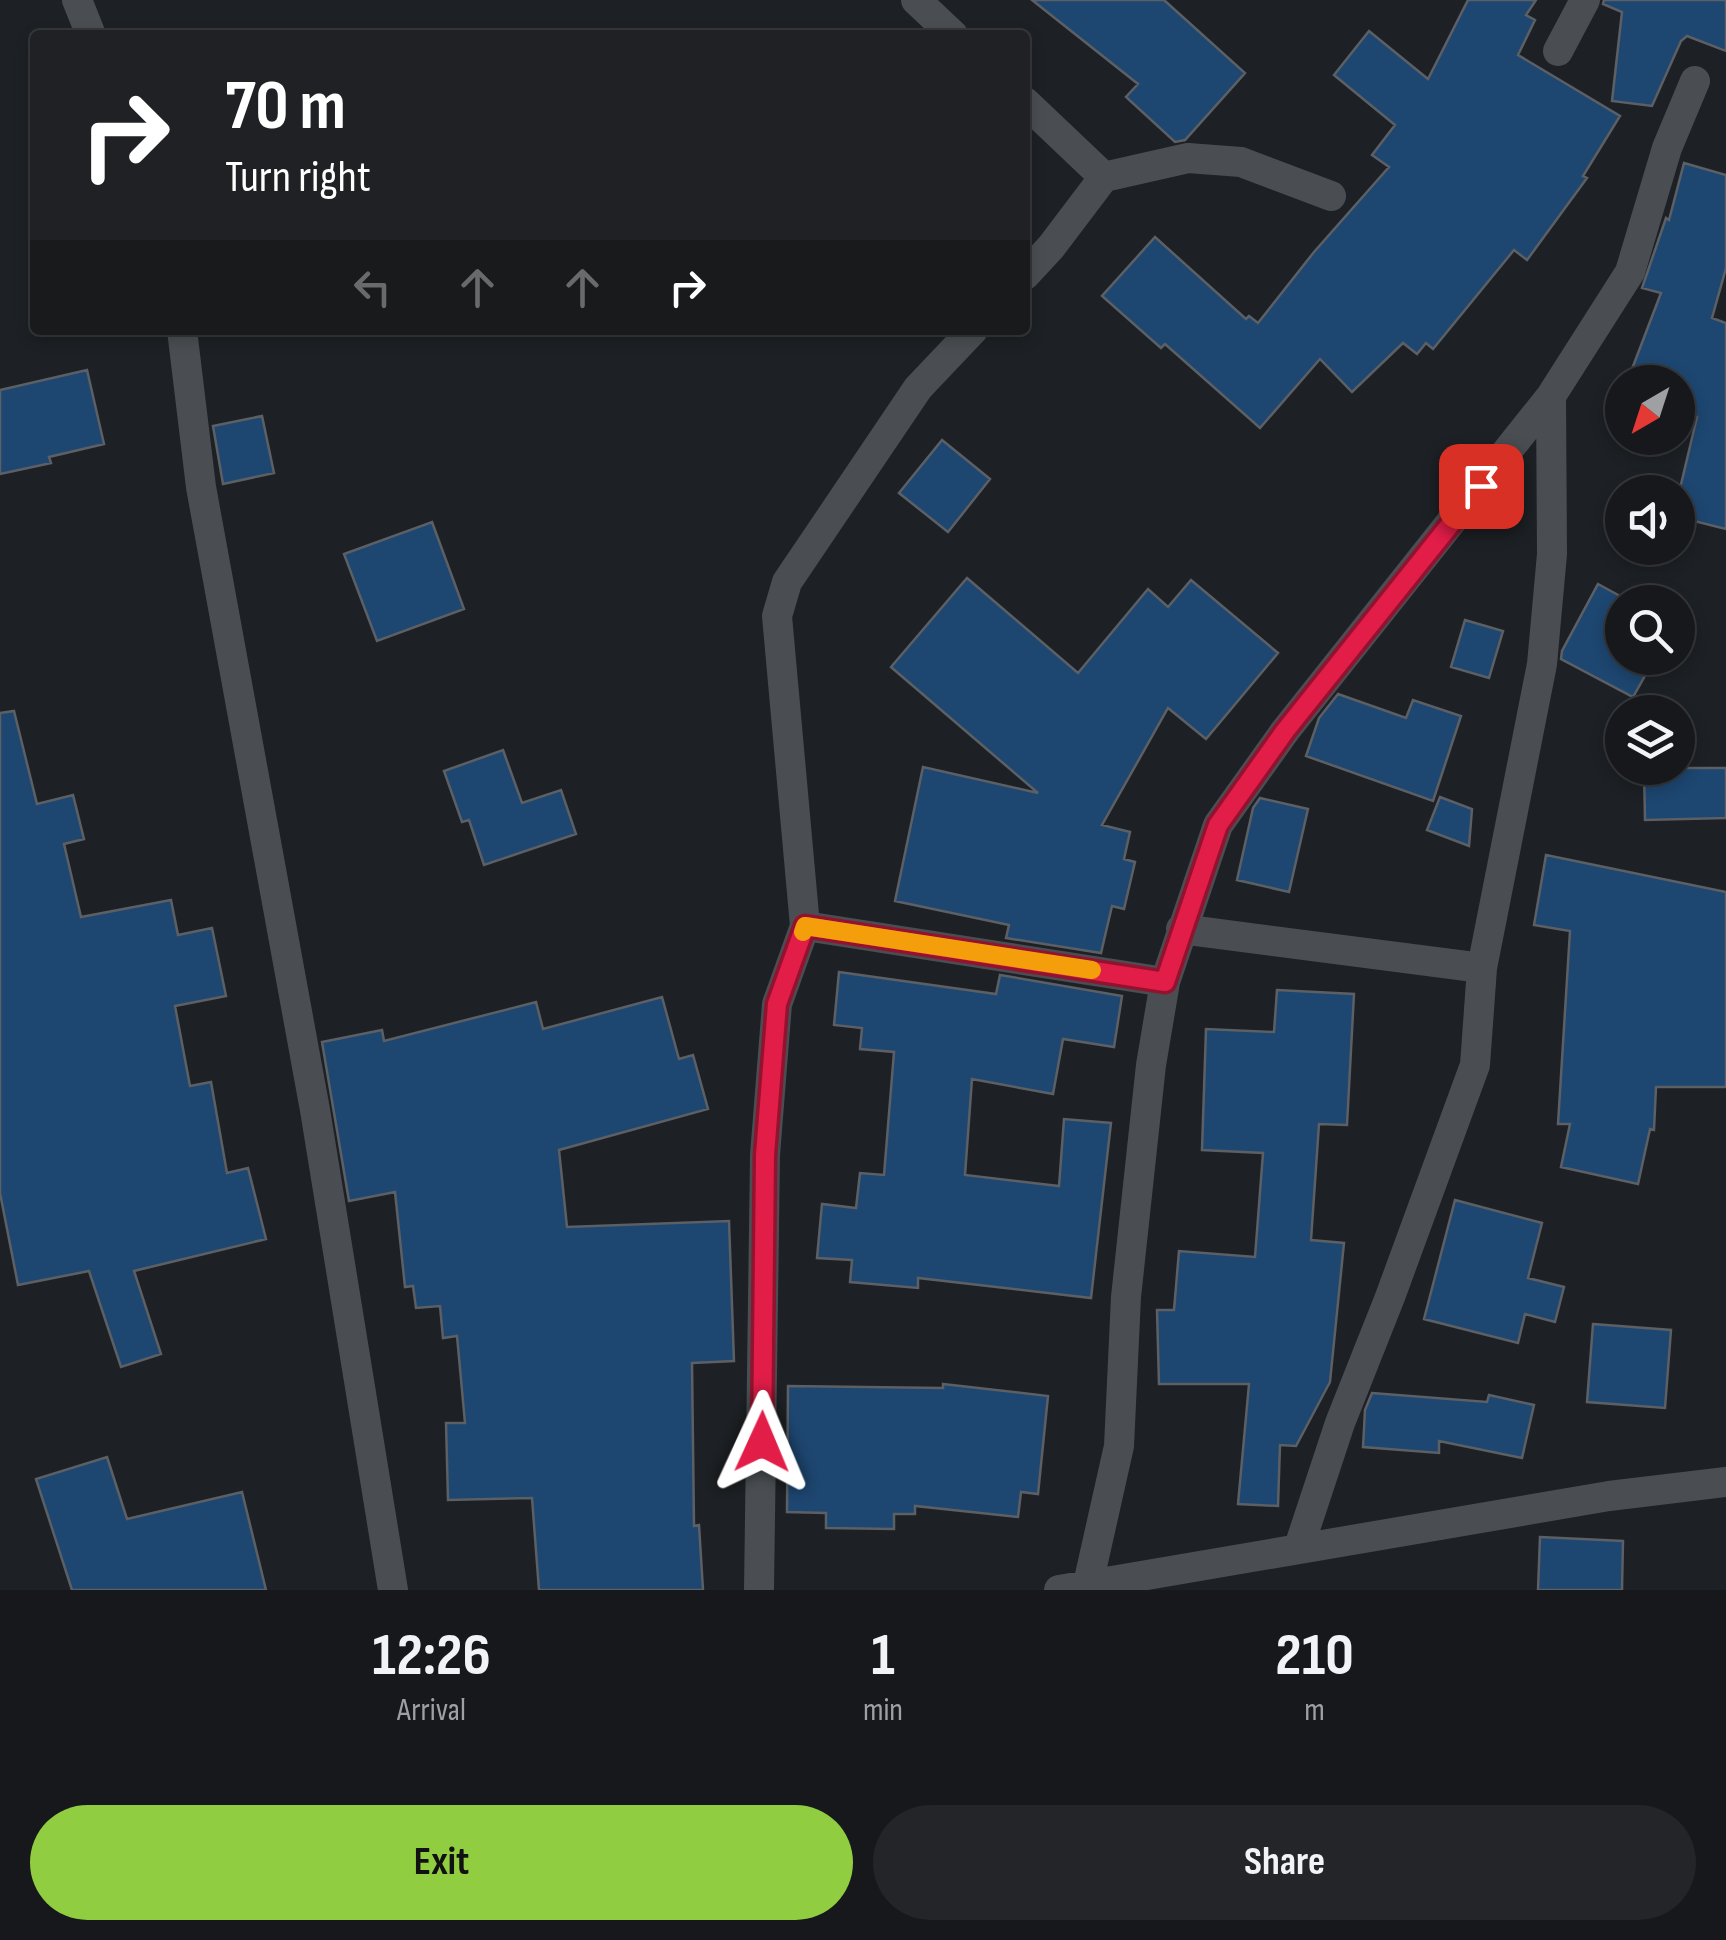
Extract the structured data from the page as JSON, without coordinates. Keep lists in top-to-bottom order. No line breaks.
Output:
{"north":"bottom left","page":{"turn":["70 m","Turn right"],"eta":["12:26","Arrival","1","min","210","m"],"buttons":["Exit","Share"]}}
